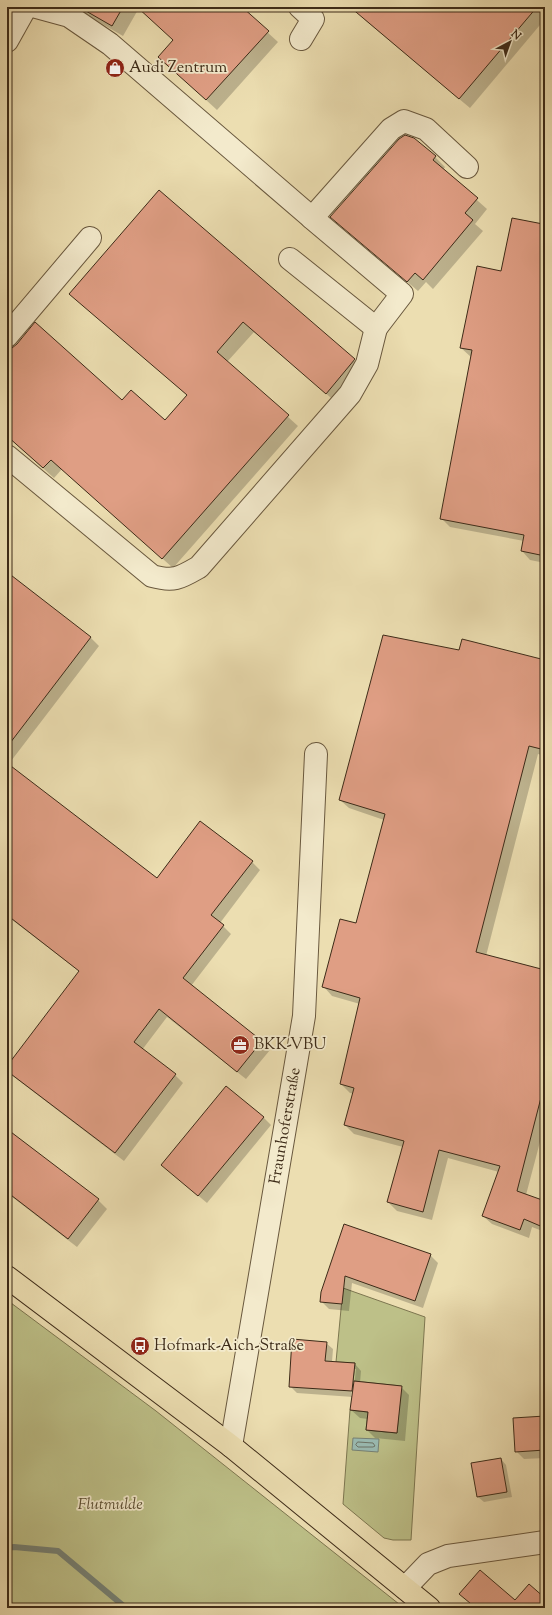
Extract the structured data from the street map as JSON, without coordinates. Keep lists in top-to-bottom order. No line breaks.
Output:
{"streets":{"street":["Fraunhoferstraße"]},"parks":["Flutmulde"],"places":{"shop":["Audi Zentrum"],"office":["BKK-VBU"],"bus stop":["Hofmark-Aich-Straße"]},"north":"top right"}
